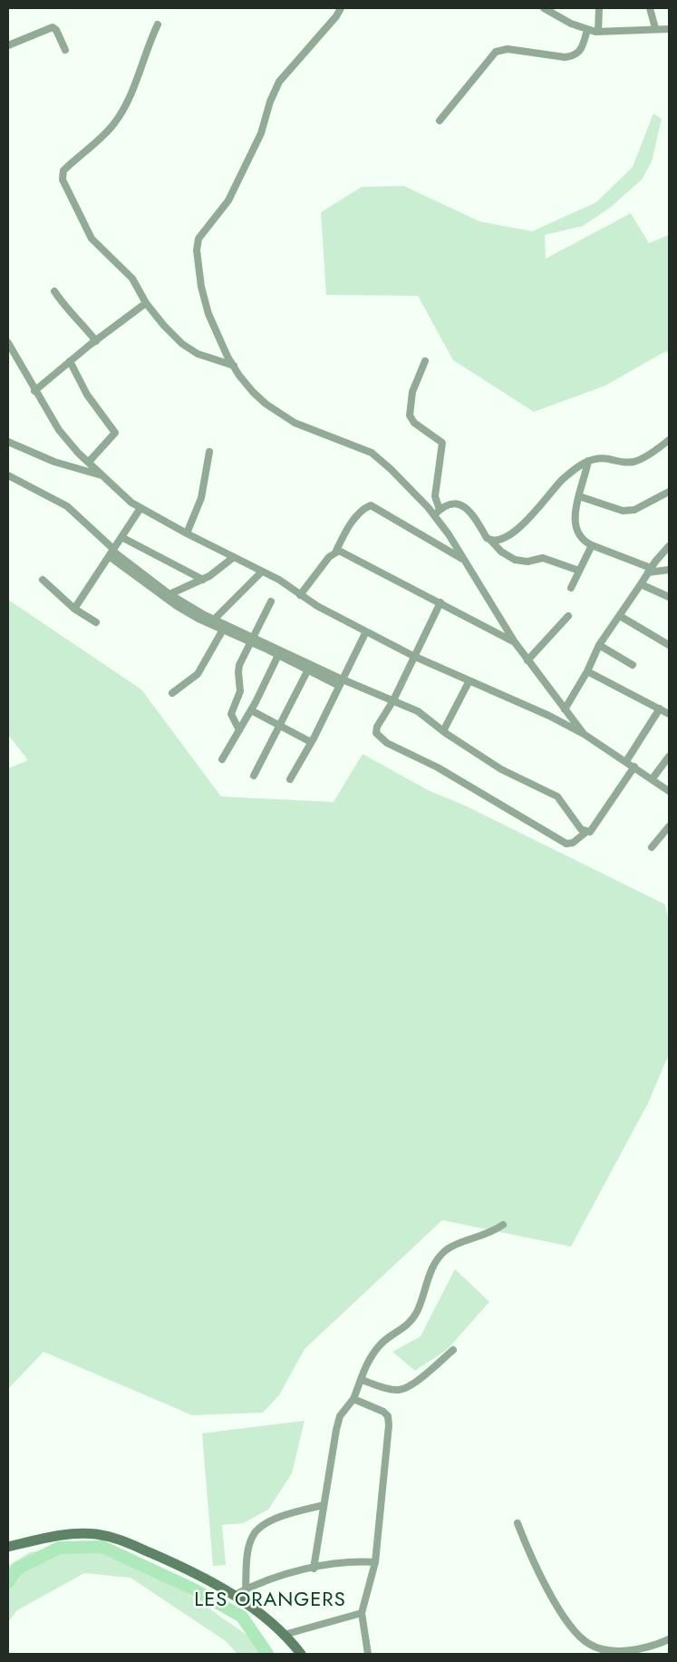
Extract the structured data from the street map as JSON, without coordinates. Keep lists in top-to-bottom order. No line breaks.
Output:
{"districts":["LES ORANGERS"]}
